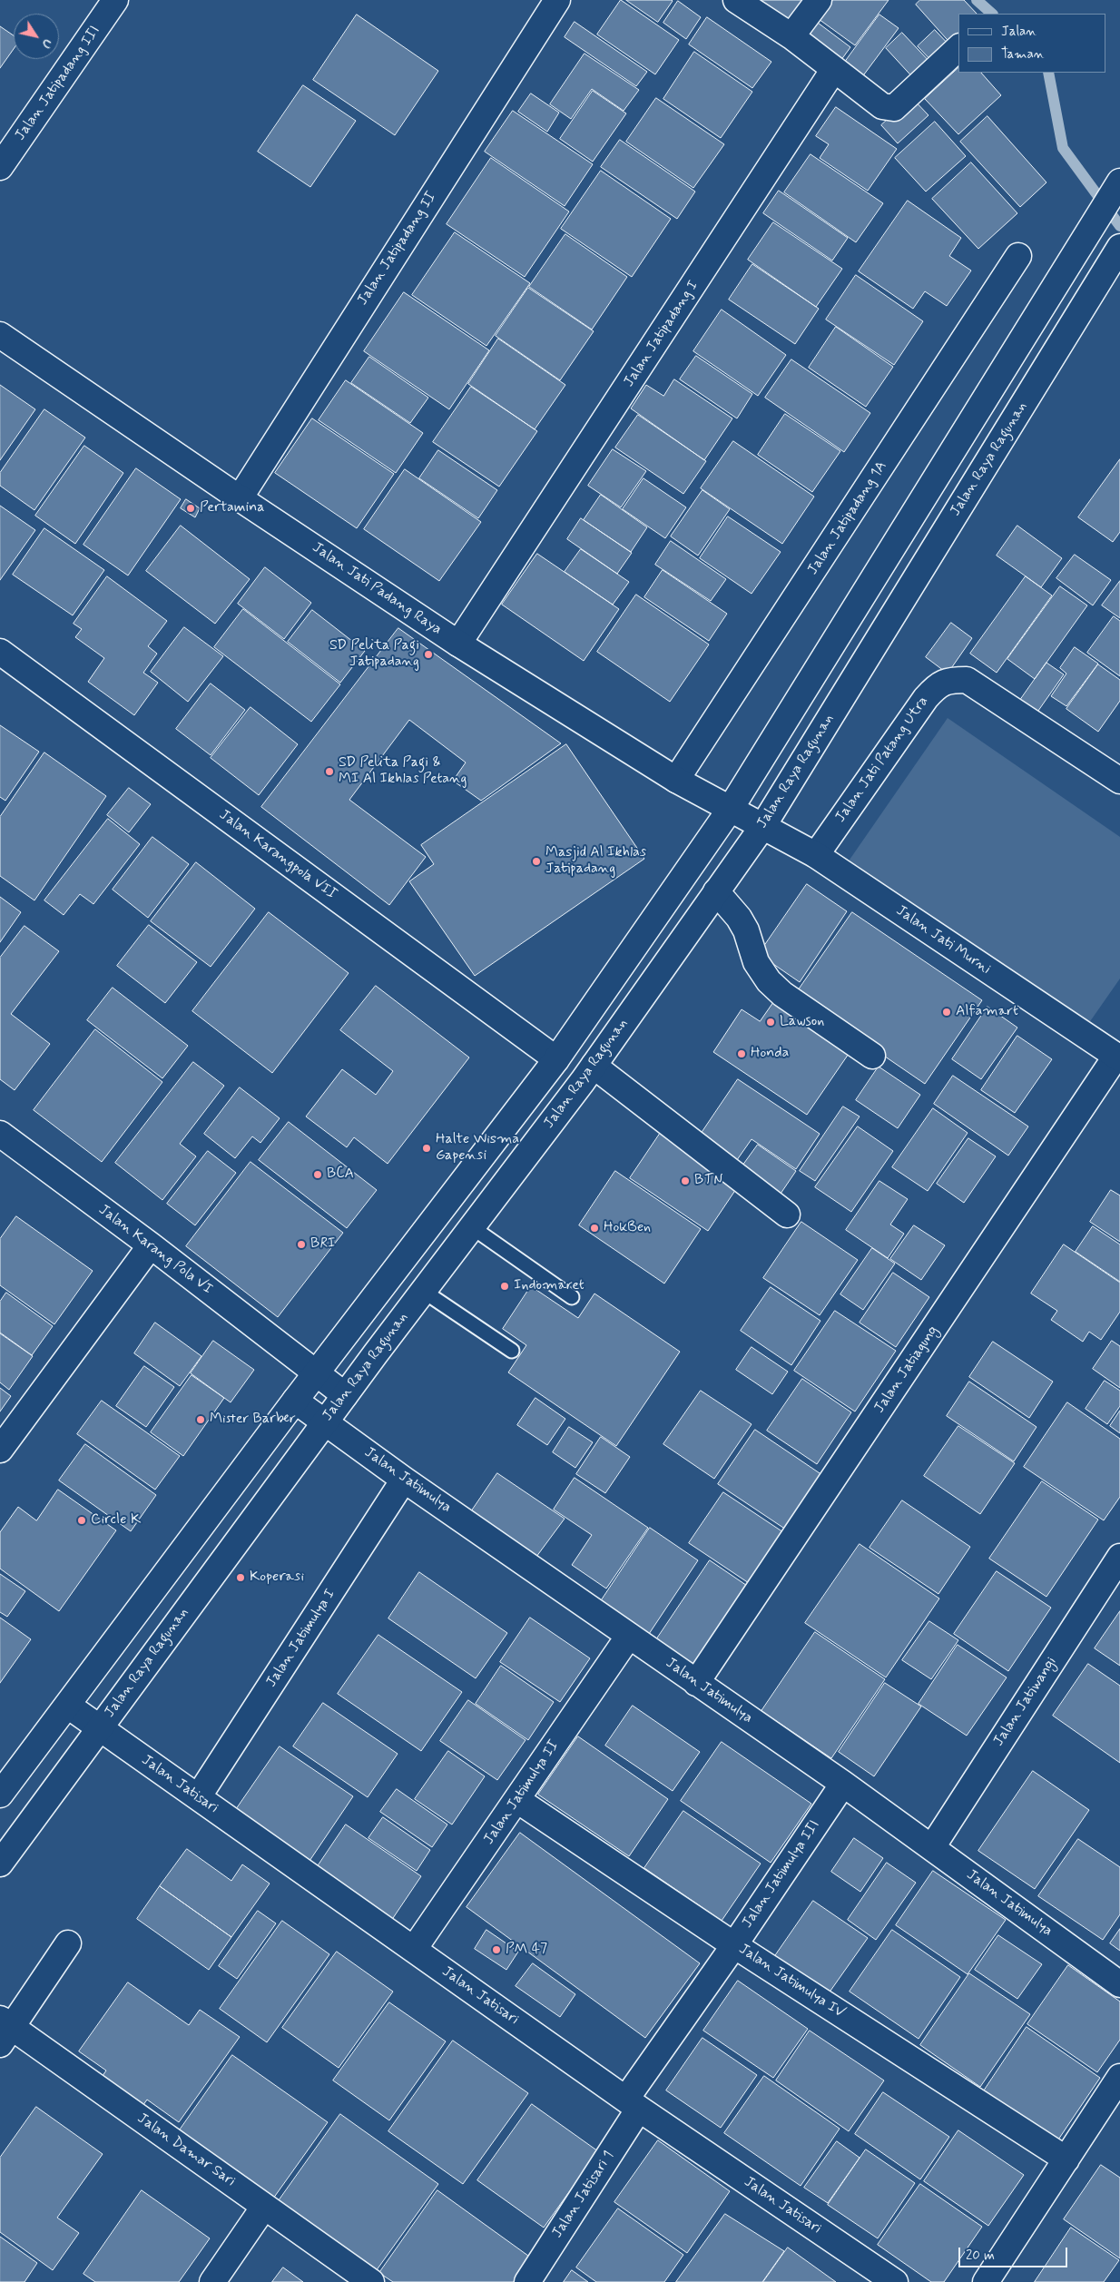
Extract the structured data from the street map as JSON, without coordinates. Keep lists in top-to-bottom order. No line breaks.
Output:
{"streets":{"street":["Jalan Jatipadang III","Jalan Jatipadang II","Jalan Jatipadang I","Jalan Raya Ragunan","Jalan Jatipadang 1A","Jalan Jati Padang Raya","Jalan Jati Patang Utra","Jalan Karangpola VII","Jalan Jati Murni","Jalan Karang Pola VI","Jalan Jatiagung","Jalan Jatimulya","Jalan Jatimulya I","Jalan Jatiwangi","Jalan Jatisari","Jalan Jatimulya II","Jalan Jatimulya III","Jalan Jatimulya IV","Jalan Damar Sari","Jalan Jatisari 1"]},"crossings":[["Jalan Jatipadang II","Jalan Jati Padang Raya"],["Jalan Jatipadang I","Jalan Jati Padang Raya"],["Jalan Raya Ragunan","Jalan Jati Padang Raya"],["Jalan Raya Ragunan","Jalan Jati Murni"],["Jalan Raya Ragunan","Jalan Karang Pola VI"],["Jalan Raya Ragunan","Jalan Jatimulya"],["Jalan Raya Ragunan","Jalan Jatisari"],["Jalan Jatipadang 1A","Jalan Jati Padang Raya"],["Jalan Jati Padang Raya","Jalan Jati Murni"],["Jalan Jati Patang Utra","Jalan Jati Murni"],["Jalan Jati Murni","Jalan Jatiagung"],["Jalan Jatiagung","Jalan Jatimulya"],["Jalan Jatimulya","Jalan Jatimulya I"],["Jalan Jatimulya","Jalan Jatiwangi"],["Jalan Jatimulya","Jalan Jatimulya II"],["Jalan Jatimulya","Jalan Jatimulya III"],["Jalan Jatimulya I","Jalan Jatisari"],["Jalan Jatisari","Jalan Jatimulya II"],["Jalan Jatisari","Jalan Jatimulya III"],["Jalan Jatisari","Jalan Jatisari 1"],["Jalan Jatimulya II","Jalan Jatimulya IV"],["Jalan Jatimulya III","Jalan Jatimulya IV"],["Jalan Jatimulya III","Jalan Jatisari 1"]],"places":["Pertamina","SD Pelita Pagi Jatipadang","SD Pelita Pagi & MI Al Ikhlas Petang","Masjid Al Ikhlas Jatipadang","Alfamart","Lawson","Honda","Halte Wisma Gapensi","BCA","BTN","HokBen","BRI","Indomaret","Mister Barber","Circle K","Koperasi","PM 47"],"legend":["Jalan","Taman"],"scale_bar":"20 m","north":"bottom right"}
